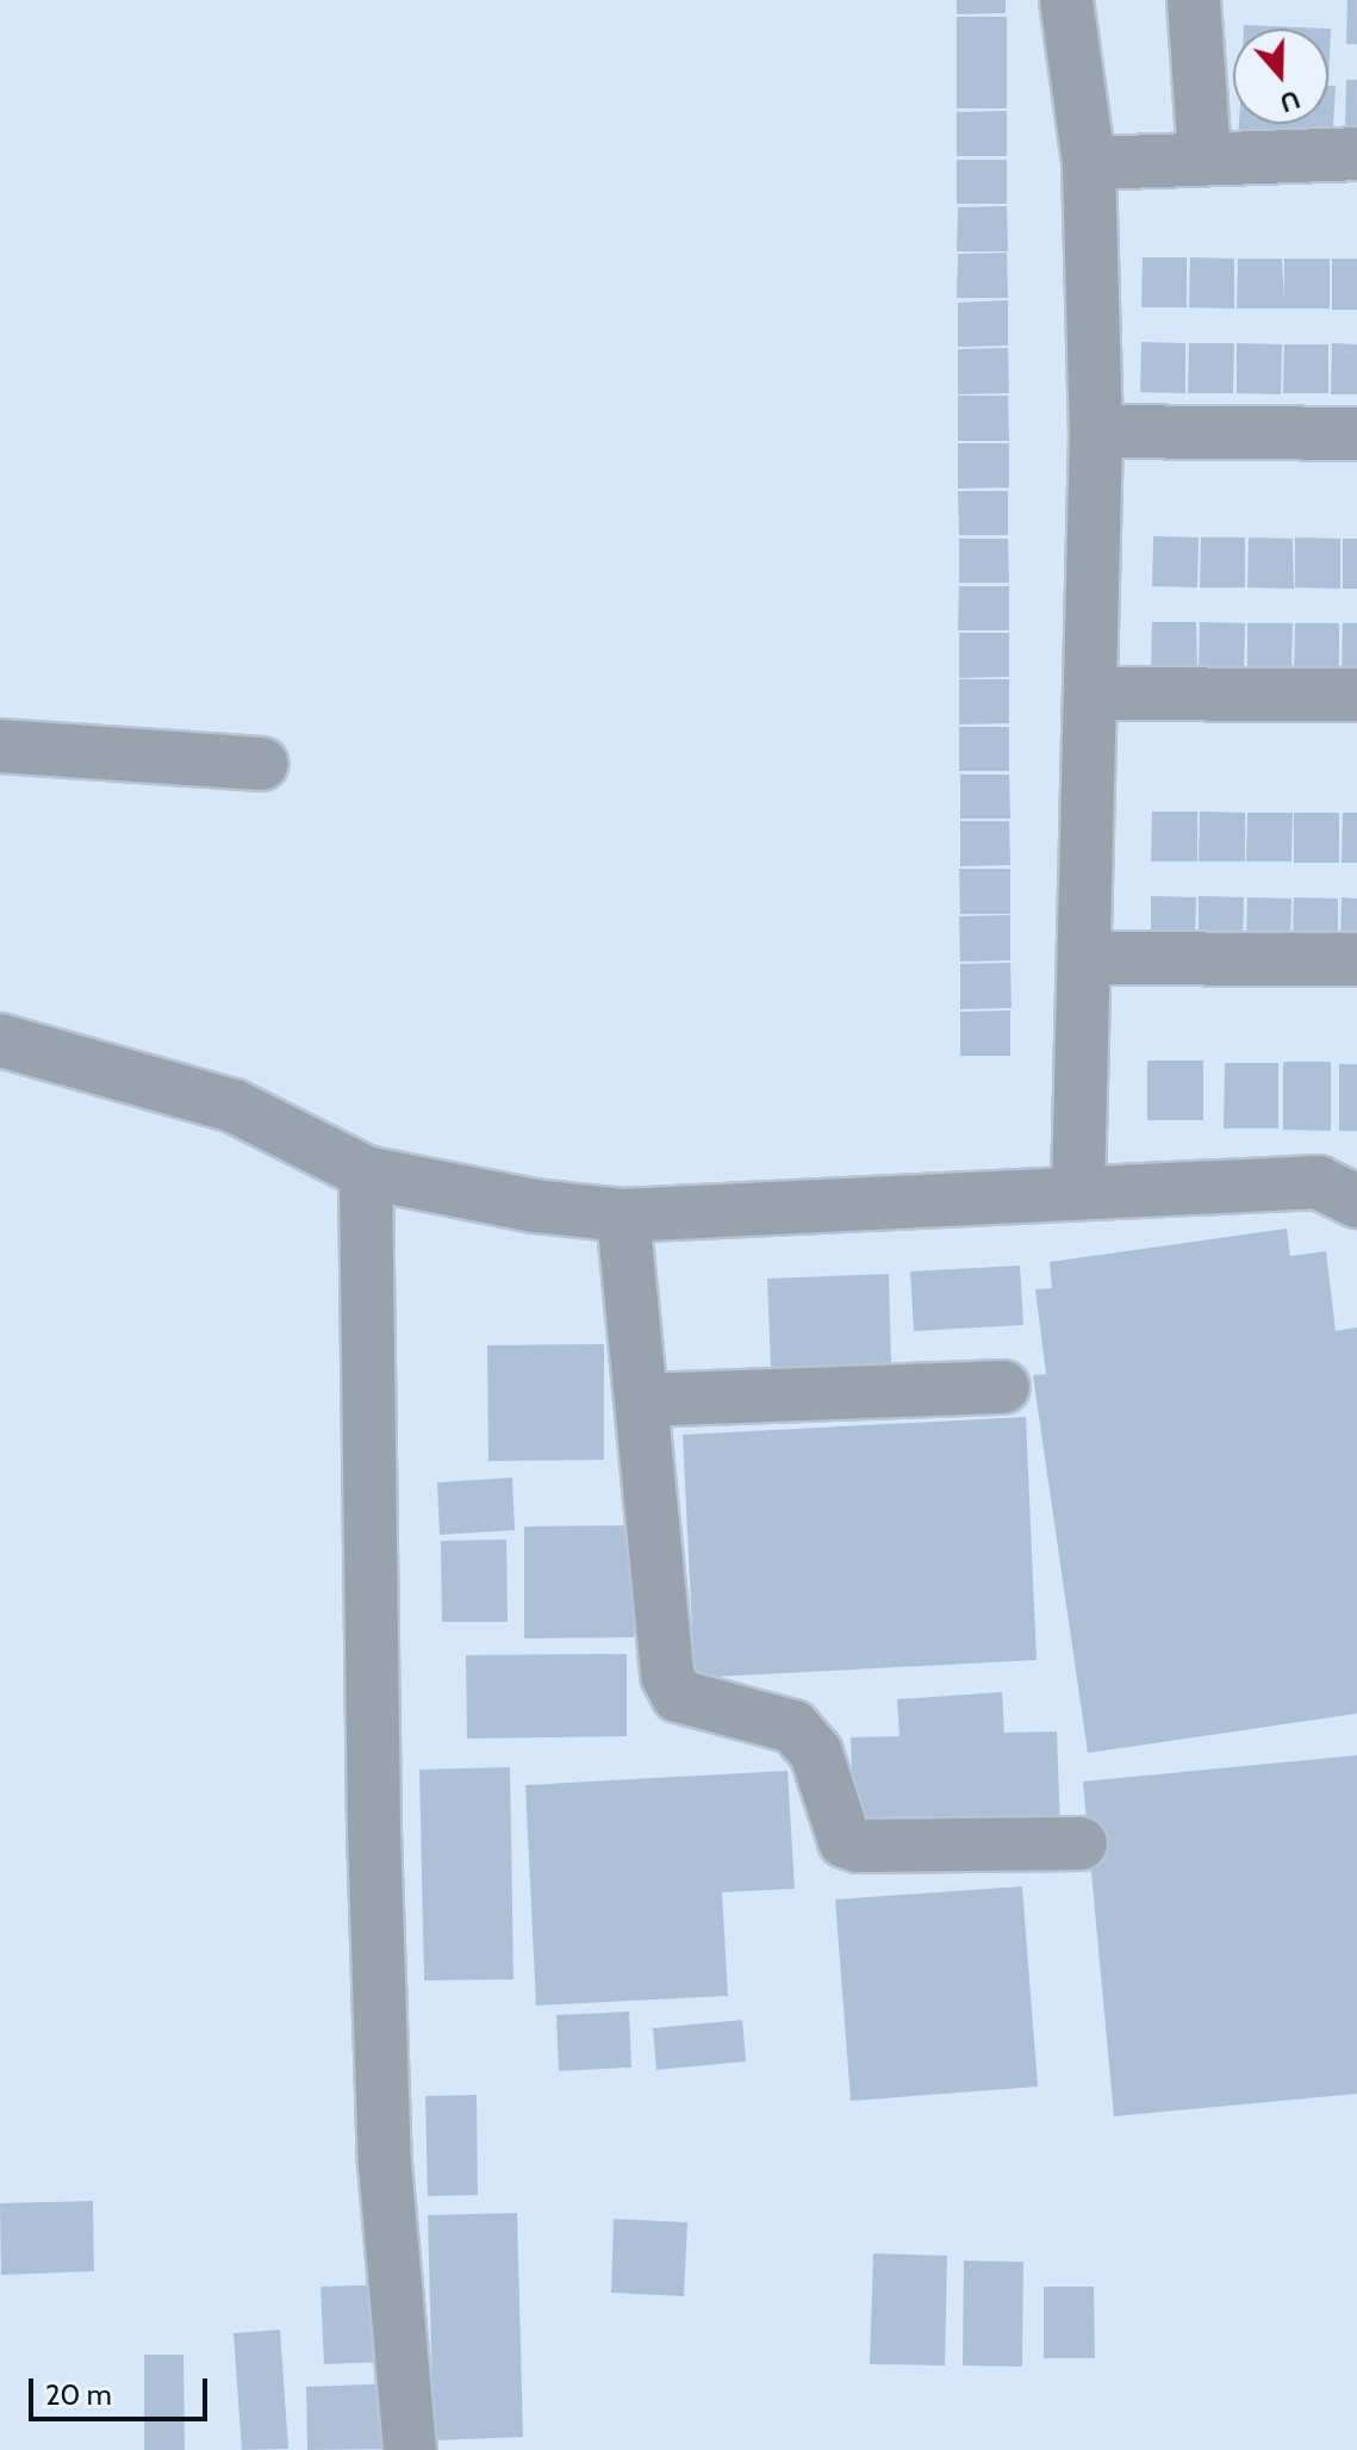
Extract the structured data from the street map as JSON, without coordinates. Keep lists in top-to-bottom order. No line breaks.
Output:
{"scale_bar":"20 m","north":"bottom"}
